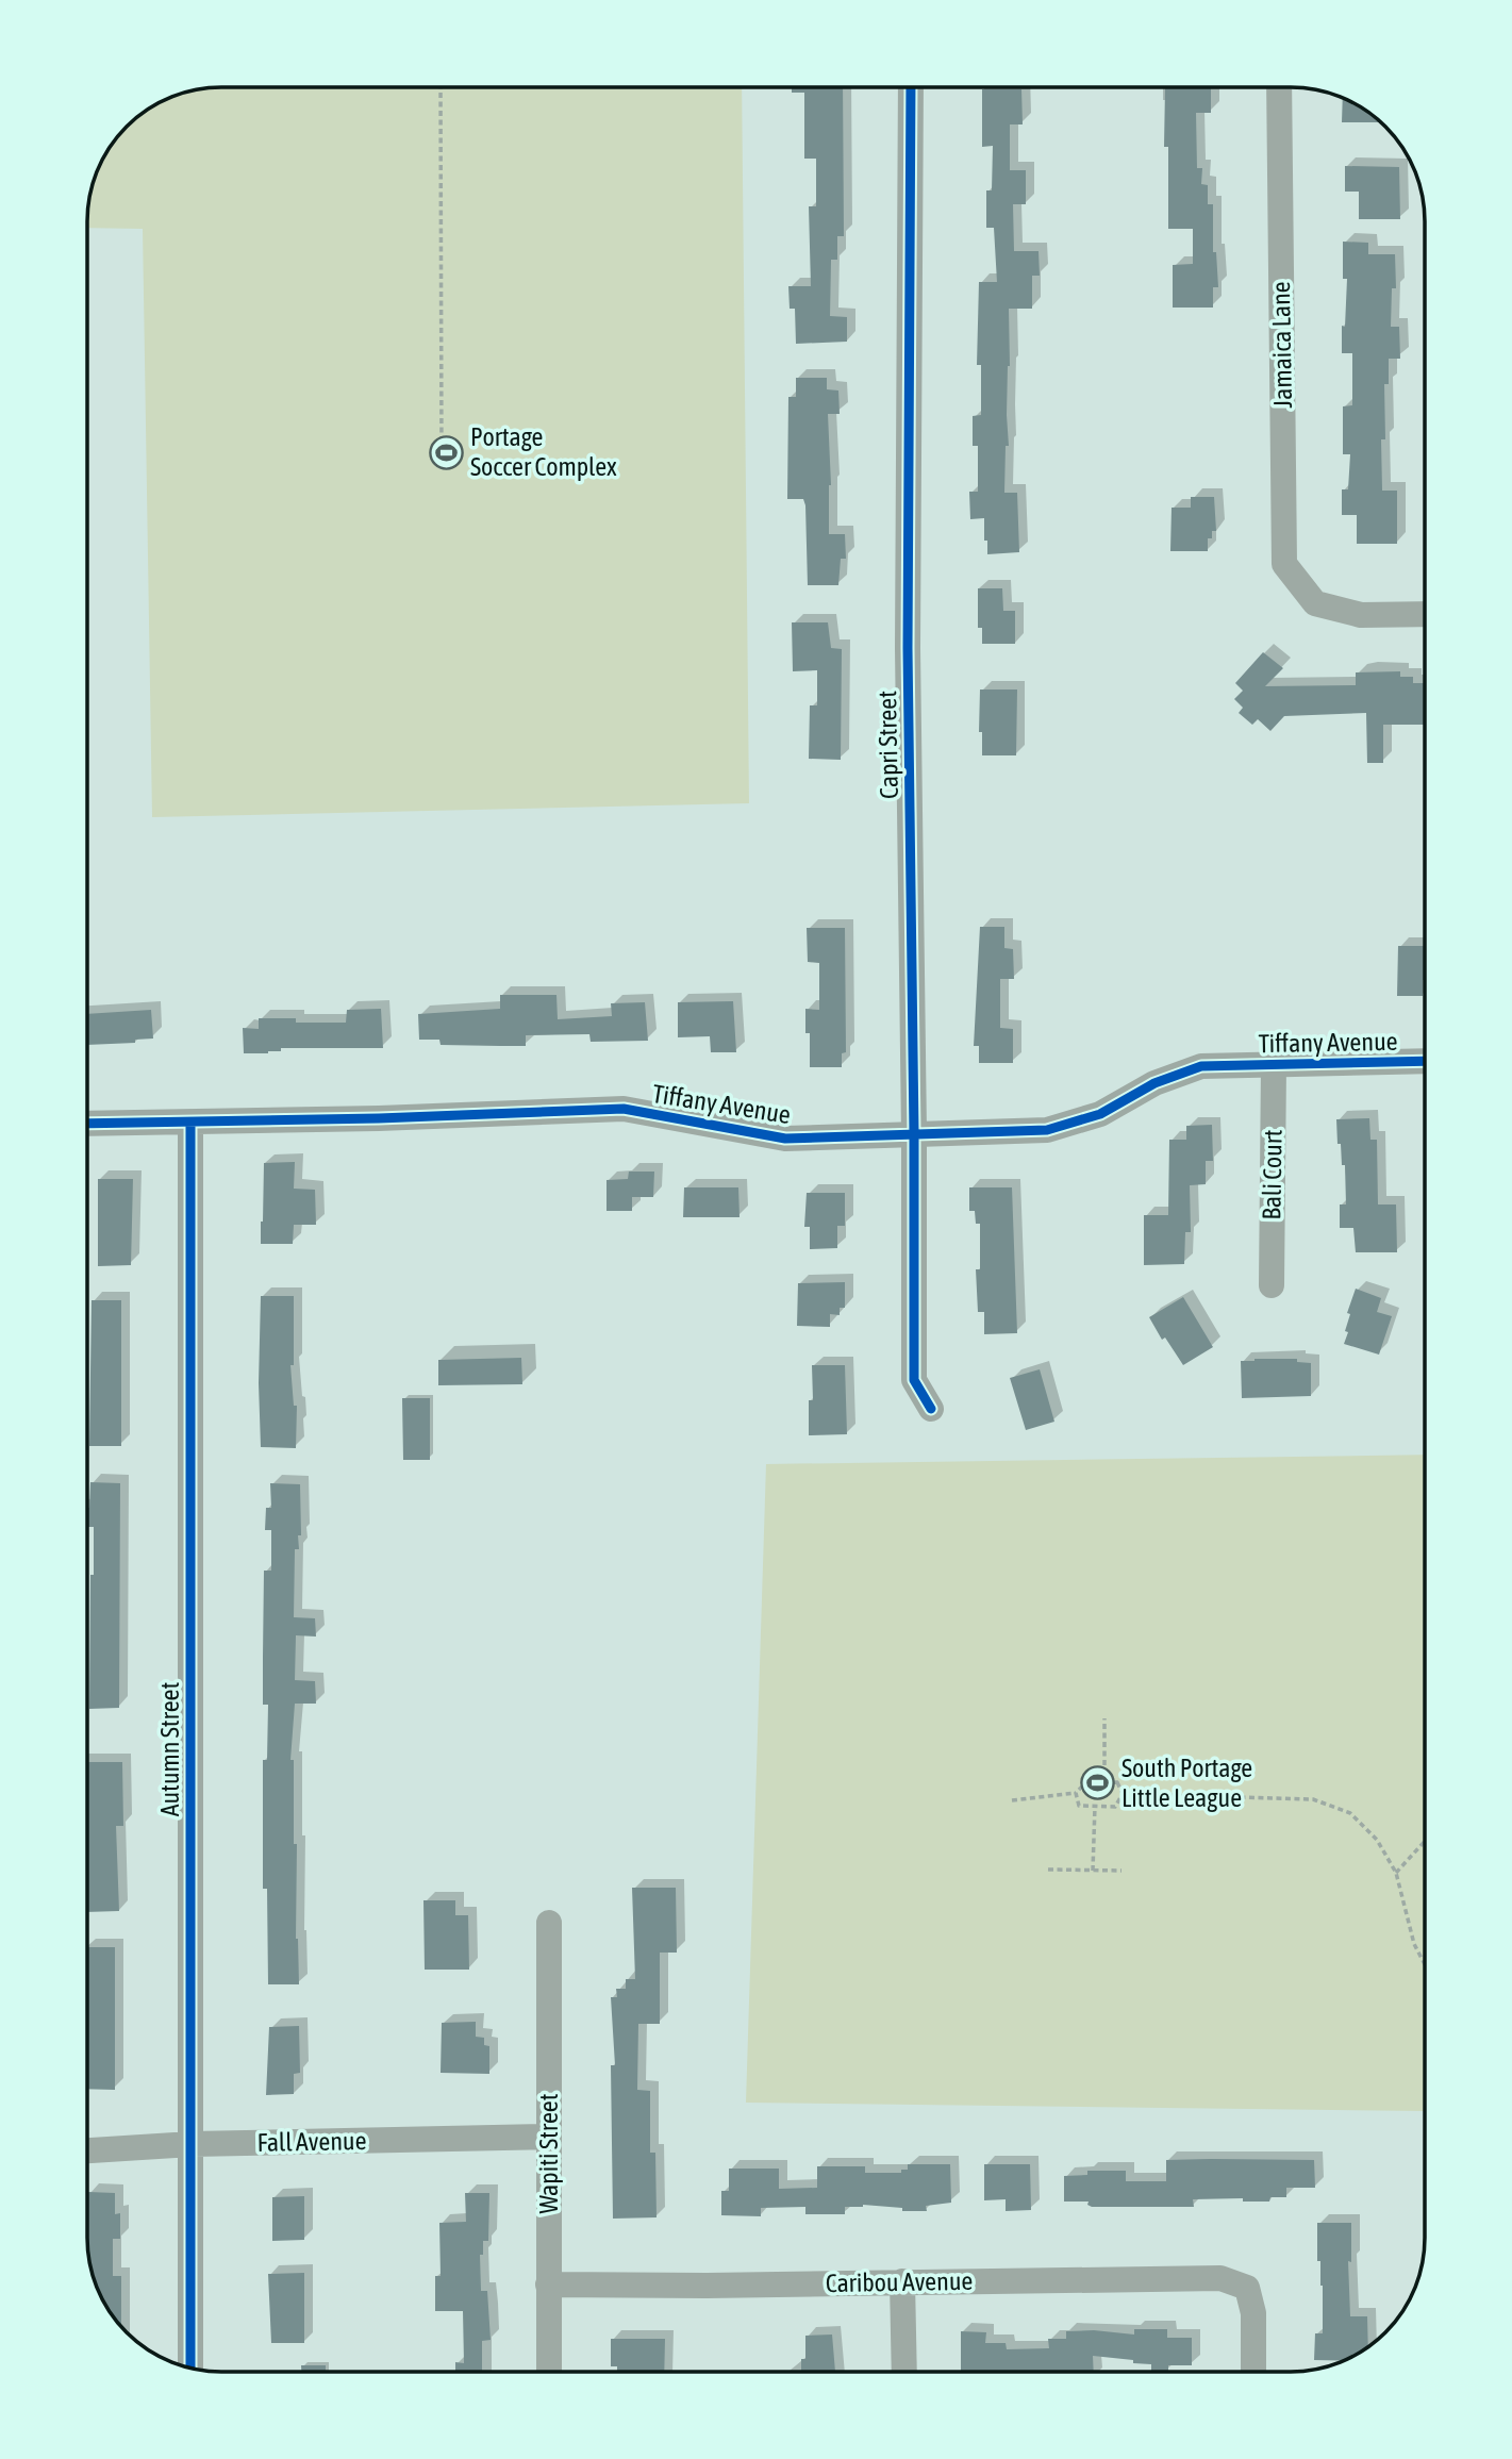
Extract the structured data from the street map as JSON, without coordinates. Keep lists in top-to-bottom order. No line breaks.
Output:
{"streets":{"street":["Jamaica Lane","Capri Street","Tiffany Avenue","Bali Court","Autumn Street","Fall Avenue","Wapiti Street","Caribou Avenue"]},"crossings":[["Capri Street","Tiffany Avenue"],["Tiffany Avenue","Bali Court"],["Tiffany Avenue","Autumn Street"],["Autumn Street","Fall Avenue"],["Fall Avenue","Wapiti Street"],["Wapiti Street","Caribou Avenue"]],"places":{"sports":["Portage Soccer Complex","South Portage Little League"]}}
